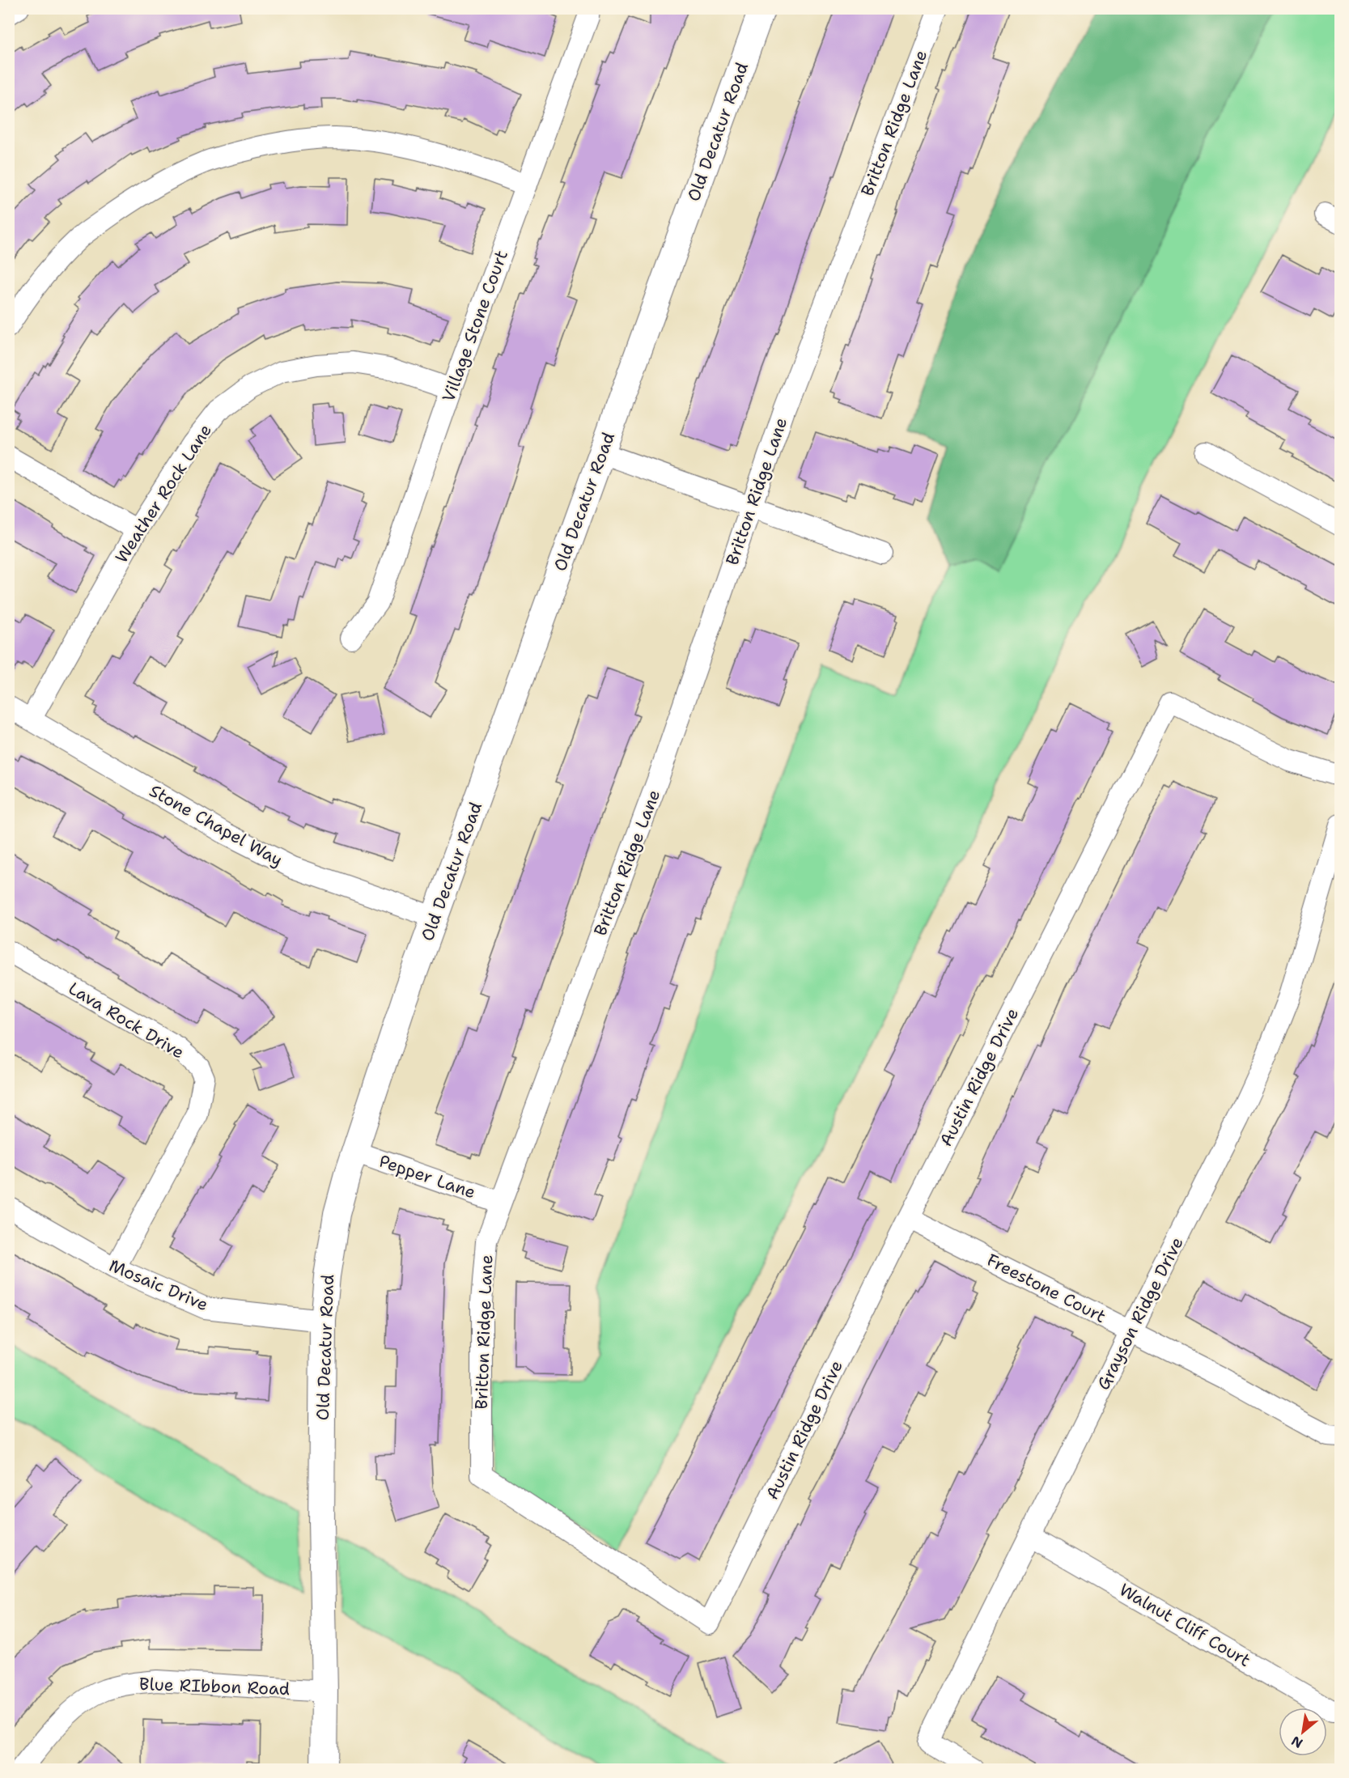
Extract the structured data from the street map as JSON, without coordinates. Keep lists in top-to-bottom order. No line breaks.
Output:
{"streets":{"street":["Britton Ridge Lane","Old Decatur Road","Village Stone Court","Weather Rock Lane","Stone Chapel Way","Lava Rock Drive","Austin Ridge Drive","Pepper Lane","Mosaic Drive","Freestone Court","Grayson Ridge Drive","Walnut Cliff Court","Blue RIbbon Road"]},"crossings":[["Britton Ridge Lane","Austin Ridge Drive"],["Britton Ridge Lane","Pepper Lane"],["Old Decatur Road","Stone Chapel Way"],["Old Decatur Road","Pepper Lane"],["Old Decatur Road","Mosaic Drive"],["Old Decatur Road","Blue RIbbon Road"],["Village Stone Court","Weather Rock Lane"],["Weather Rock Lane","Stone Chapel Way"],["Lava Rock Drive","Mosaic Drive"],["Austin Ridge Drive","Freestone Court"],["Freestone Court","Grayson Ridge Drive"],["Grayson Ridge Drive","Walnut Cliff Court"]],"north":"bottom left"}
